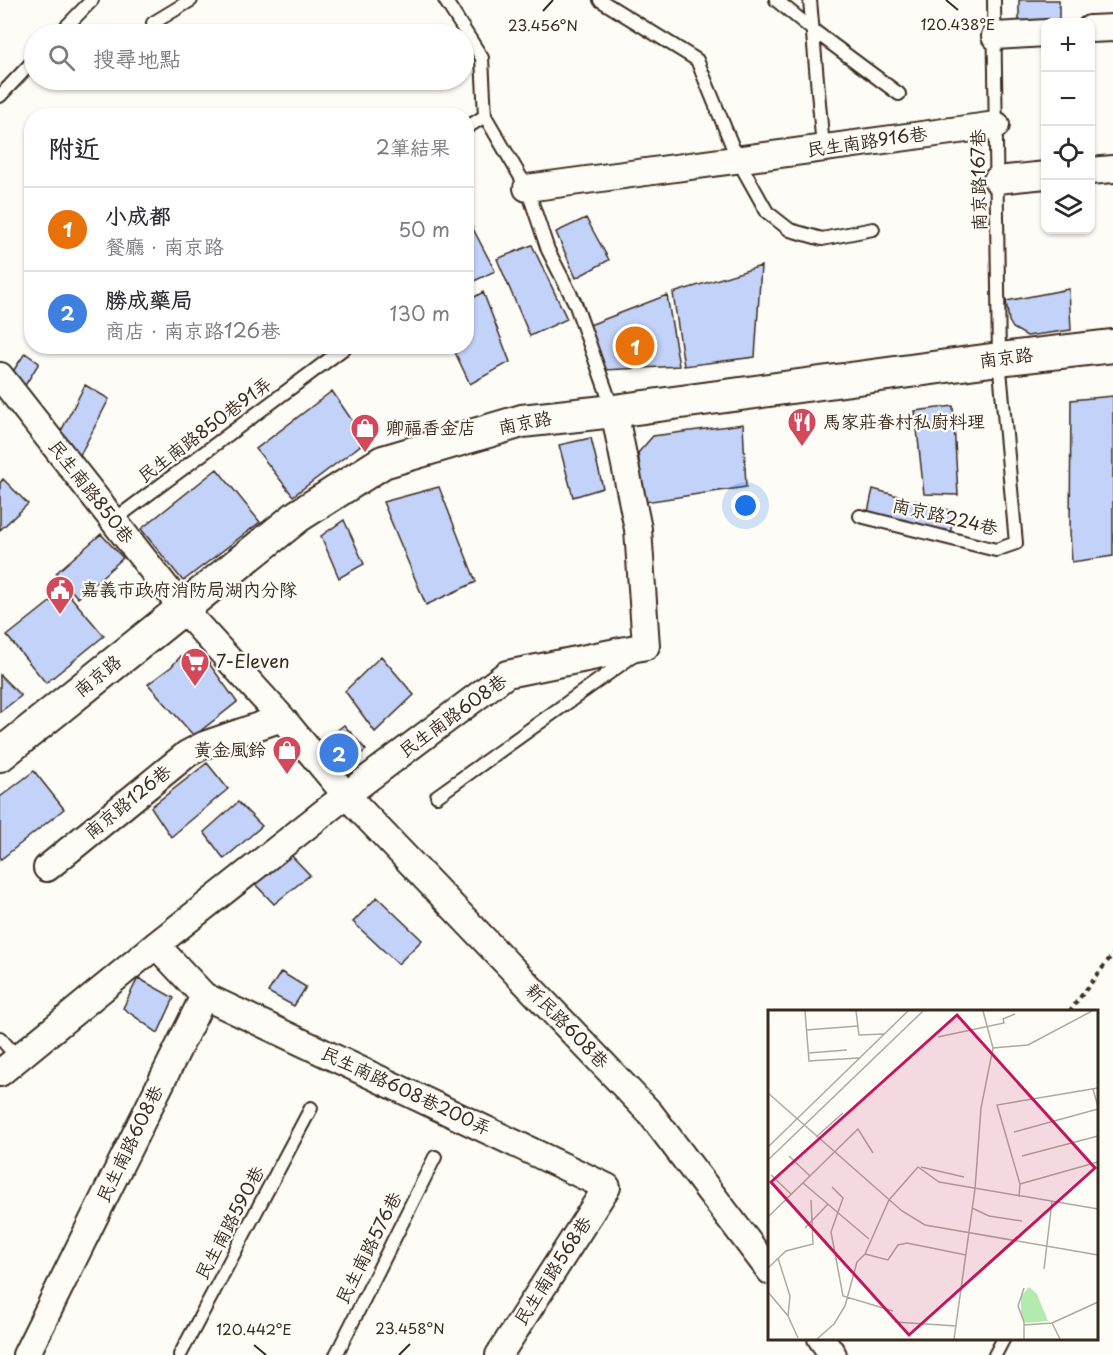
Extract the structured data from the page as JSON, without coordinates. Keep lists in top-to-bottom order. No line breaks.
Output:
{"streets":{"street":["民生南路916巷","南京路","民生南路850巷","民生南路608巷","南京路126巷","新民路608巷","民生南路608巷200弄","民生南路568巷"],"lane":["南京路167巷","民生南路850巷91弄","南京路224巷","民生南路590巷","民生南路576巷"]},"crossings":[["民生南路916巷","南京路167巷"],["南京路167巷","南京路"],["南京路167巷","南京路224巷"],["南京路","民生南路850巷"],["南京路","南京路224巷"],["民生南路850巷91弄","民生南路850巷"],["民生南路608巷","新民路608巷"],["民生南路608巷","民生南路608巷200弄"],["民生南路608巷200弄","民生南路568巷"]],"places":{"restaurant":["馬家莊眷村私廚料理"],"shop":["卿福香金店","黃金風鈴"],"public building":["嘉義市政府消防局湖內分隊"],"supermarket":["7-Eleven"]},"page":{"map_buttons":["+","−"],"search":"搜尋地點","heading":["附近","2筆結果"],"list":[{"mark":"1","name":"小成都","note":"餐廳 · 南京路","value":"50 m"},{"mark":"2","name":"勝成藥局","note":"商店 · 南京路126巷","value":"130 m"}],"pins":["1","2"]},"coordinates":["120.438°E","23.456°N","23.458°N","120.442°E"]}
